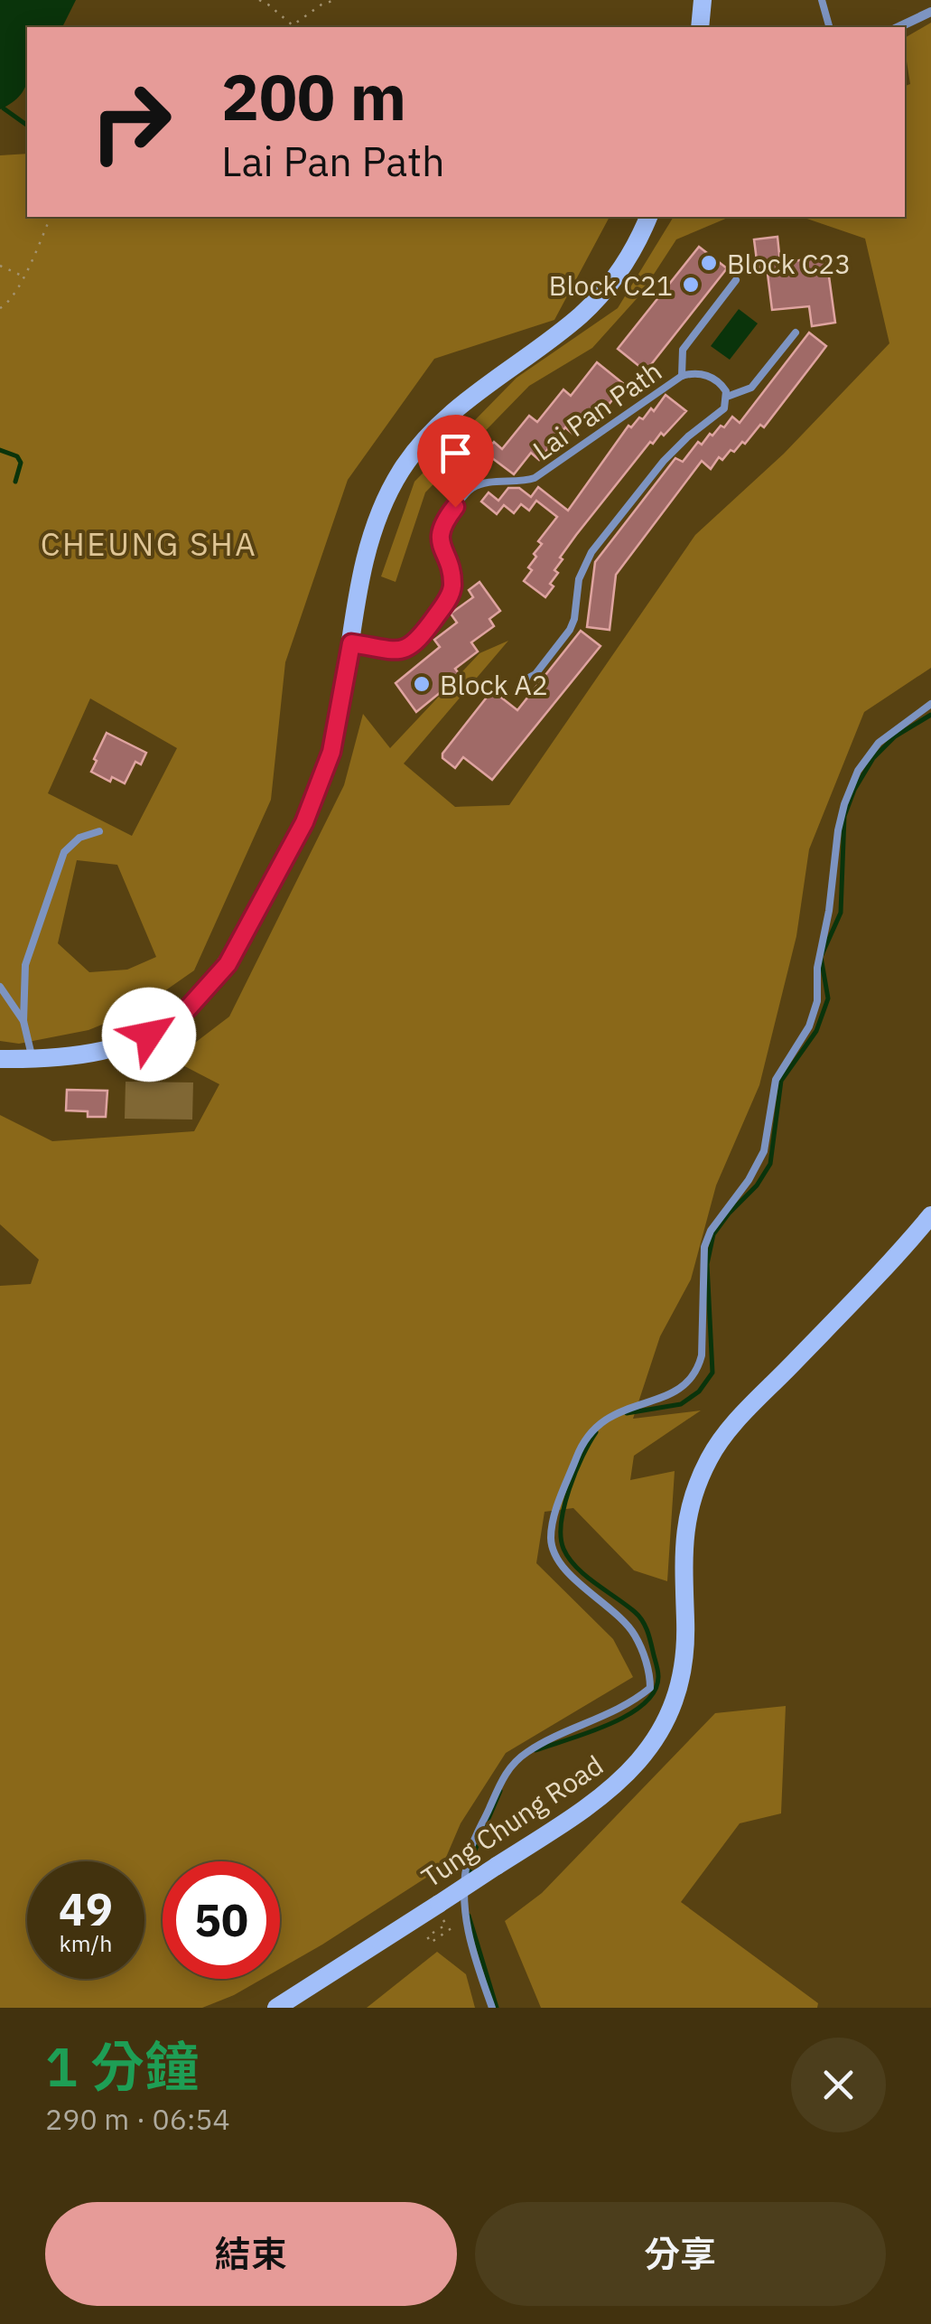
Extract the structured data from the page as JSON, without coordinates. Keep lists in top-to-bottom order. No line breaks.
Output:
{"streets":{"main road":["Tung Chung Road"],"lane":["Lai Pan Path"]},"districts":["CHEUNG SHA"],"places":["Block C23","Block C21","Block A2"],"page":{"turn":["200 m","Lai Pan Path"],"speed":"49 km/h","limit":"50","heading":["1 分鐘","290 m · 06:54"],"buttons":["結束","分享"]}}
